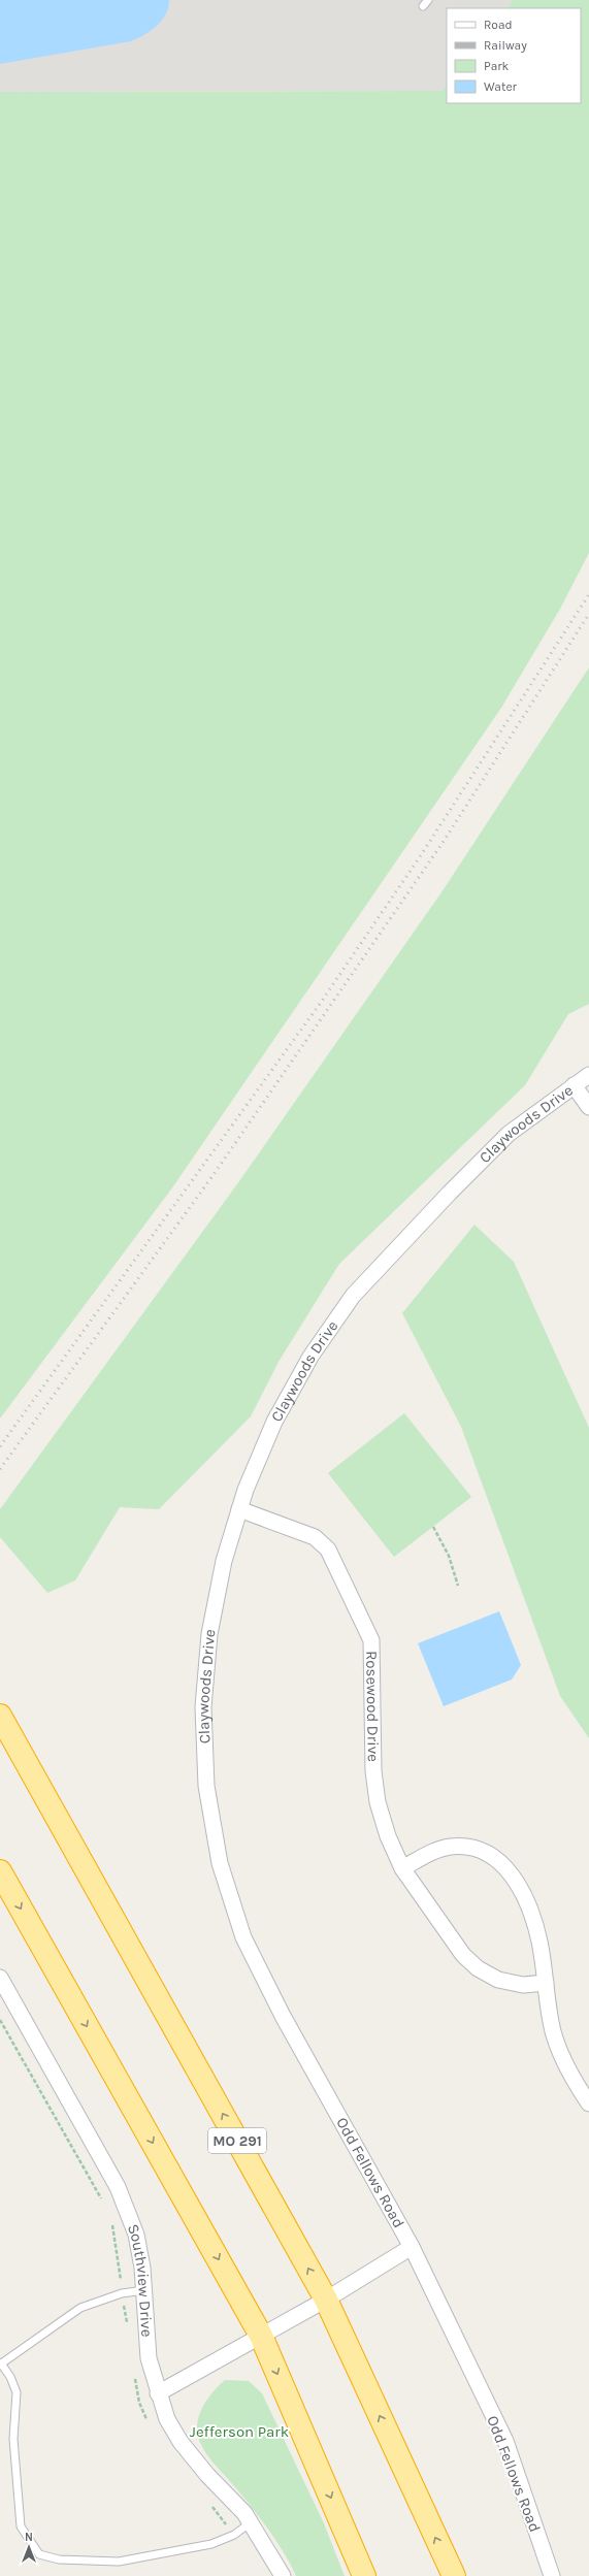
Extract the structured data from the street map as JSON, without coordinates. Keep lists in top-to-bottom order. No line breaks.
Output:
{"streets":{"highway":["MO 291"],"street":["Claywoods Drive","Rosewood Drive","Odd Fellows Road","Southview Drive"]},"crossings":[["Claywoods Drive","Rosewood Drive"],["Claywoods Drive","Odd Fellows Road"]],"parks":["Jefferson Park"],"legend":["Road","Railway","Park","Water"],"north":"top"}
